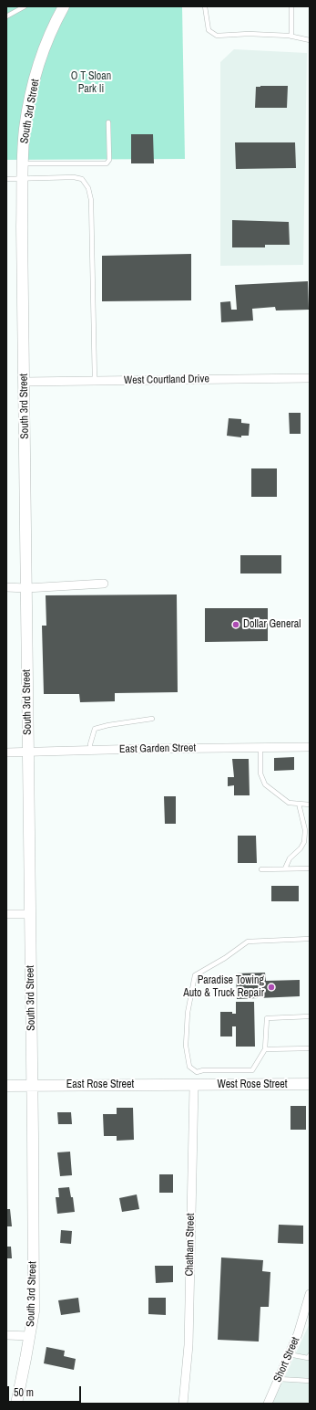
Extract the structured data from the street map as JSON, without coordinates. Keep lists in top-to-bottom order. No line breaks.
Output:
{"streets":{"street":["South 3rd Street","West Courtland Drive","East Garden Street","East Rose Street","West Rose Street","Chatham Street","Short Street"]},"crossings":[["South 3rd Street","West Courtland Drive"],["South 3rd Street","East Garden Street"],["South 3rd Street","East Rose Street"],["East Rose Street","West Rose Street"],["East Rose Street","Chatham Street"],["West Rose Street","Chatham Street"]],"parks":["O T Sloan Park Ii"],"places":["Dollar General","Paradise Towing Auto & Truck Repair"],"scale_bar":"50 m"}
